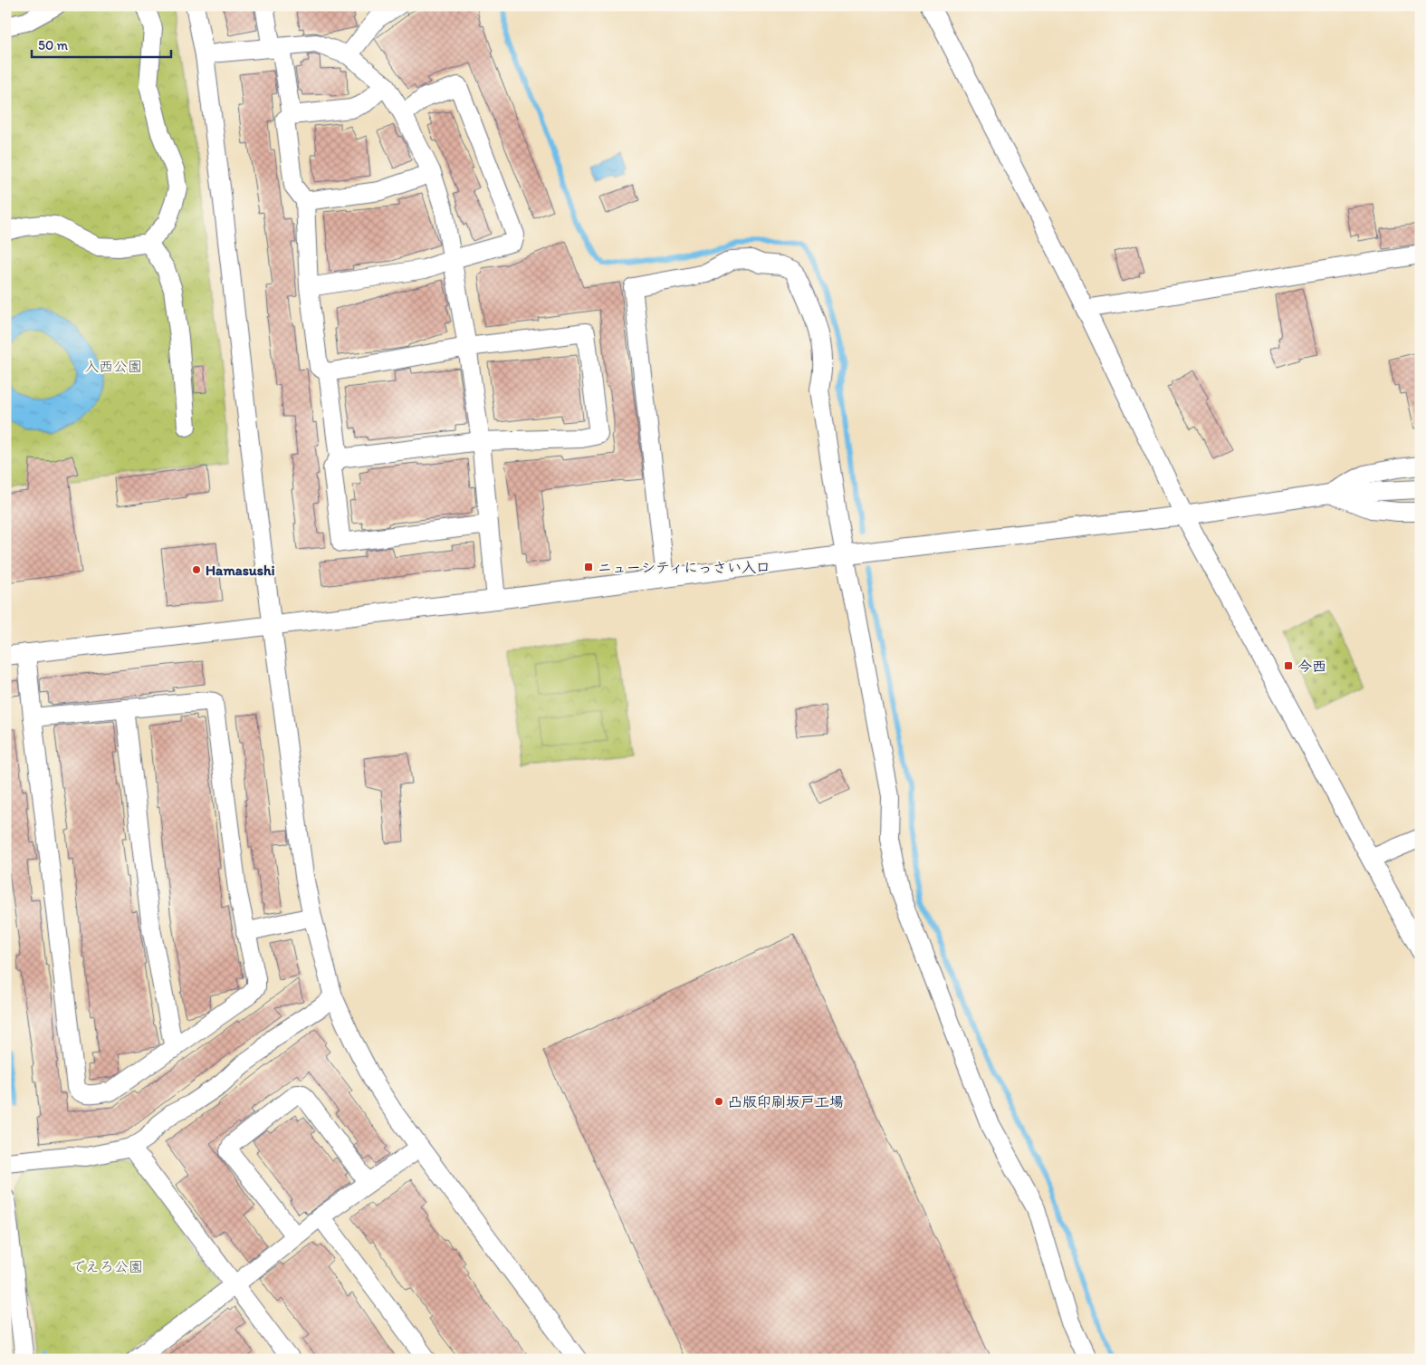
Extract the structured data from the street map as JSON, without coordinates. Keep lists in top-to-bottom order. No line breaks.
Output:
{"parks":["入西公園","でえろ公園"],"places":{"transit":["ニューシティにっさい入口","今西"],"other":["Hamasushi","凸版印刷坂戸工場"]},"scale_bar":"50 m"}
